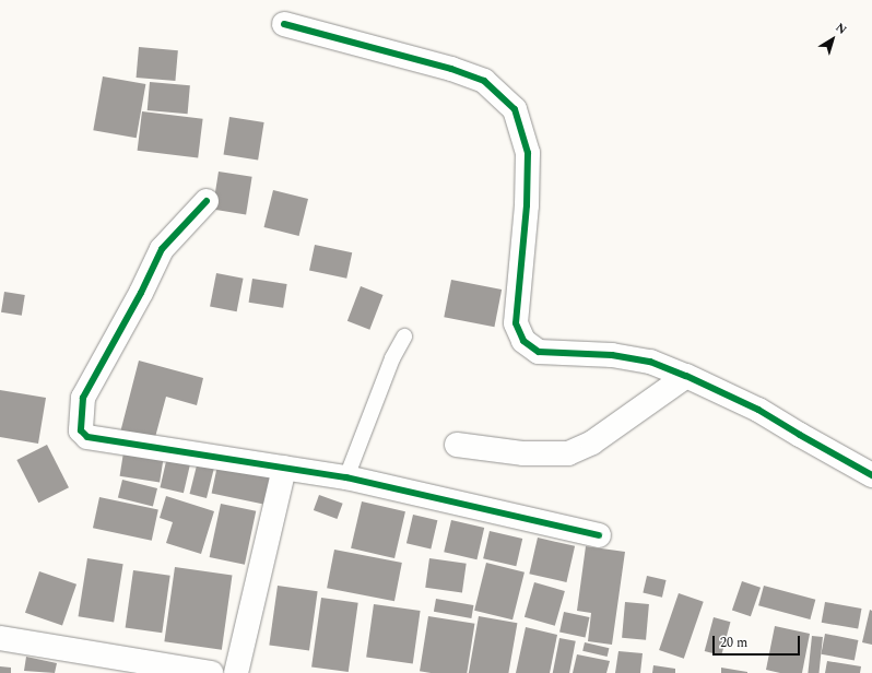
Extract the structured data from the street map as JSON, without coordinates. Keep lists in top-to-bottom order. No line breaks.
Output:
{"scale_bar":"20 m","north":"top right"}
